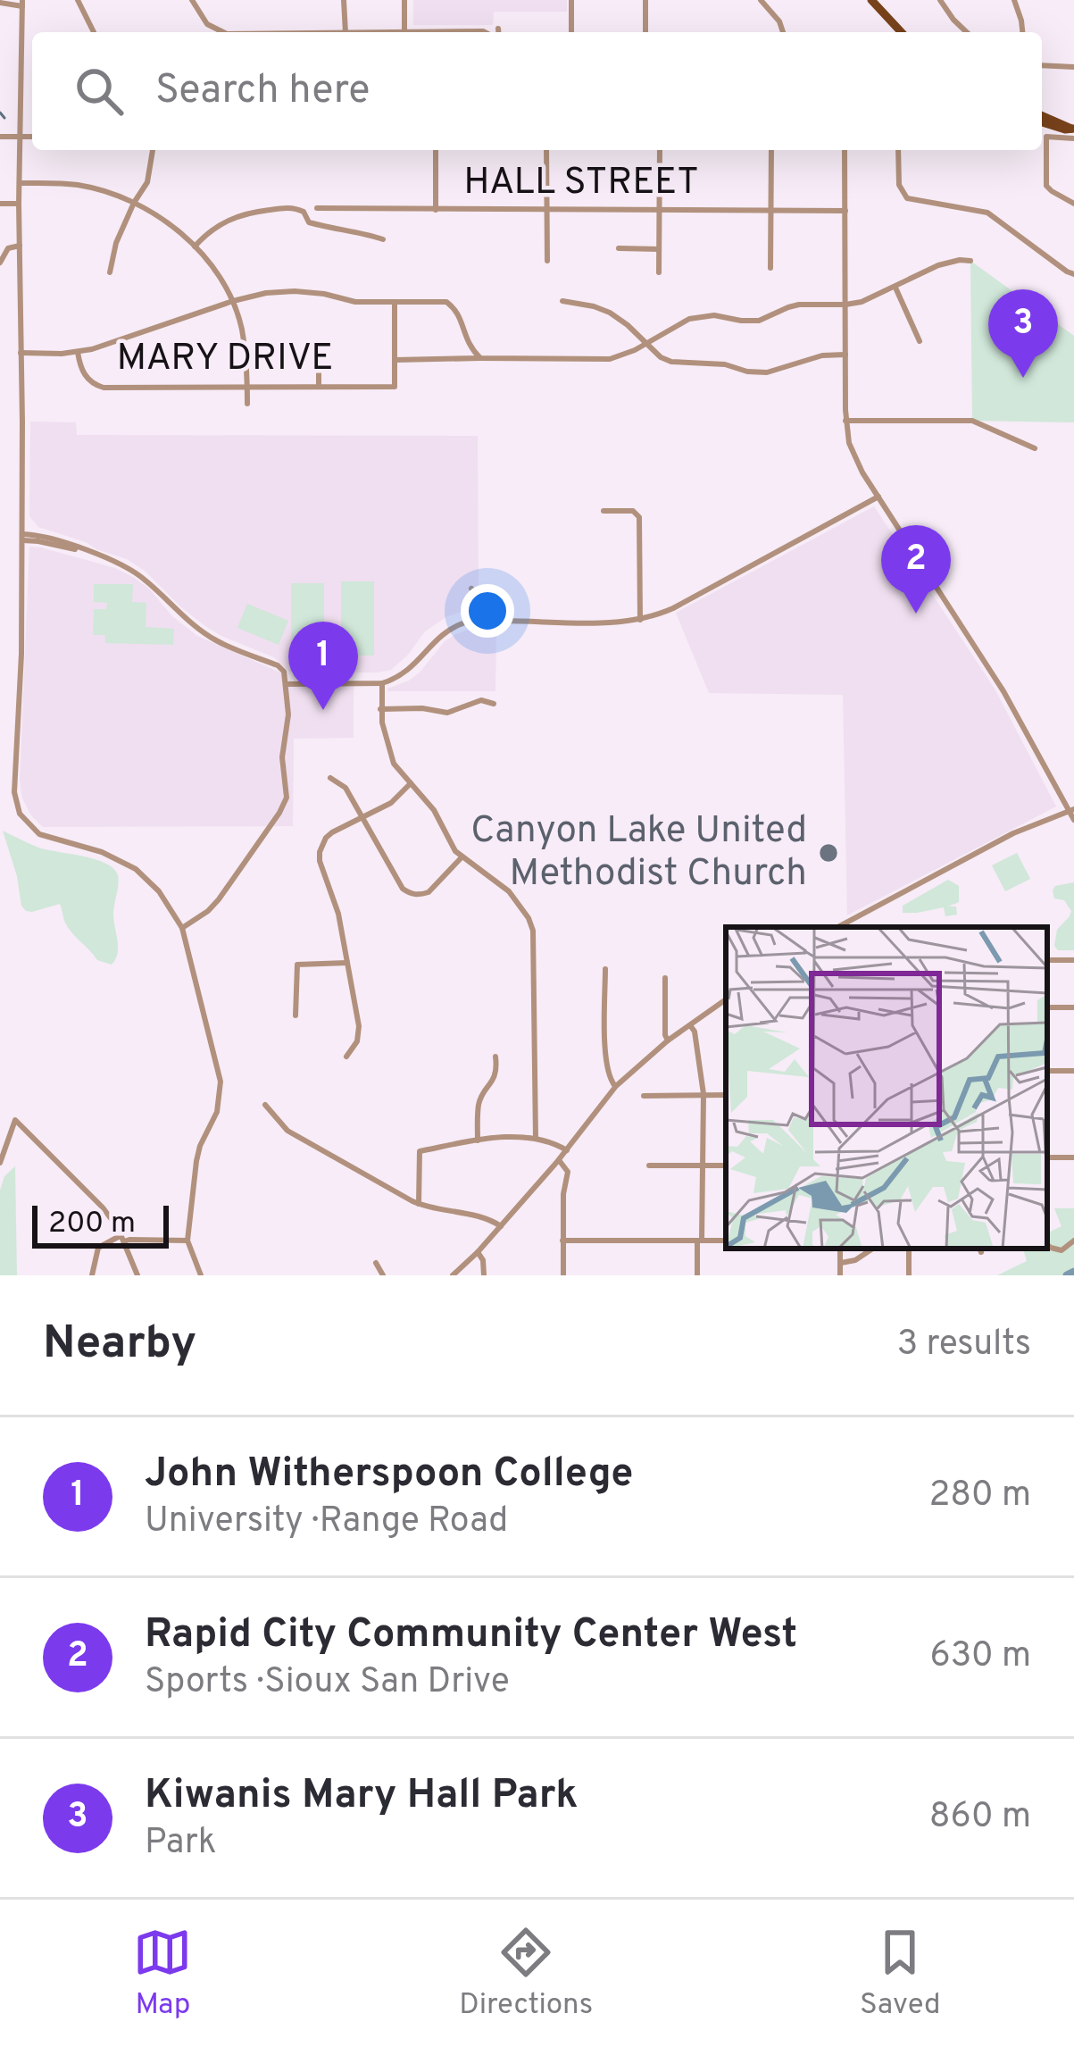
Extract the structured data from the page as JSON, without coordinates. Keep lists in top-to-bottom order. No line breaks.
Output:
{"streets":{"street":["HALL STREET","MARY DRIVE"]},"places":["Canyon Lake United Methodist Church"],"scale_bar":"200 m","page":{"search":"Search here","pins":["3","2","1"],"scale":"200 m","heading":["Nearby","3 results"],"list":[{"mark":"1","name":"John Witherspoon College","note":"University · Range Road","value":"280 m"},{"mark":"2","name":"Rapid City Community Center West","note":"Sports · Sioux San Drive","value":"630 m"},{"mark":"3","name":"Kiwanis Mary Hall Park","note":"Park","value":"860 m"}],"nav":["Map","Directions","Saved"]}}
